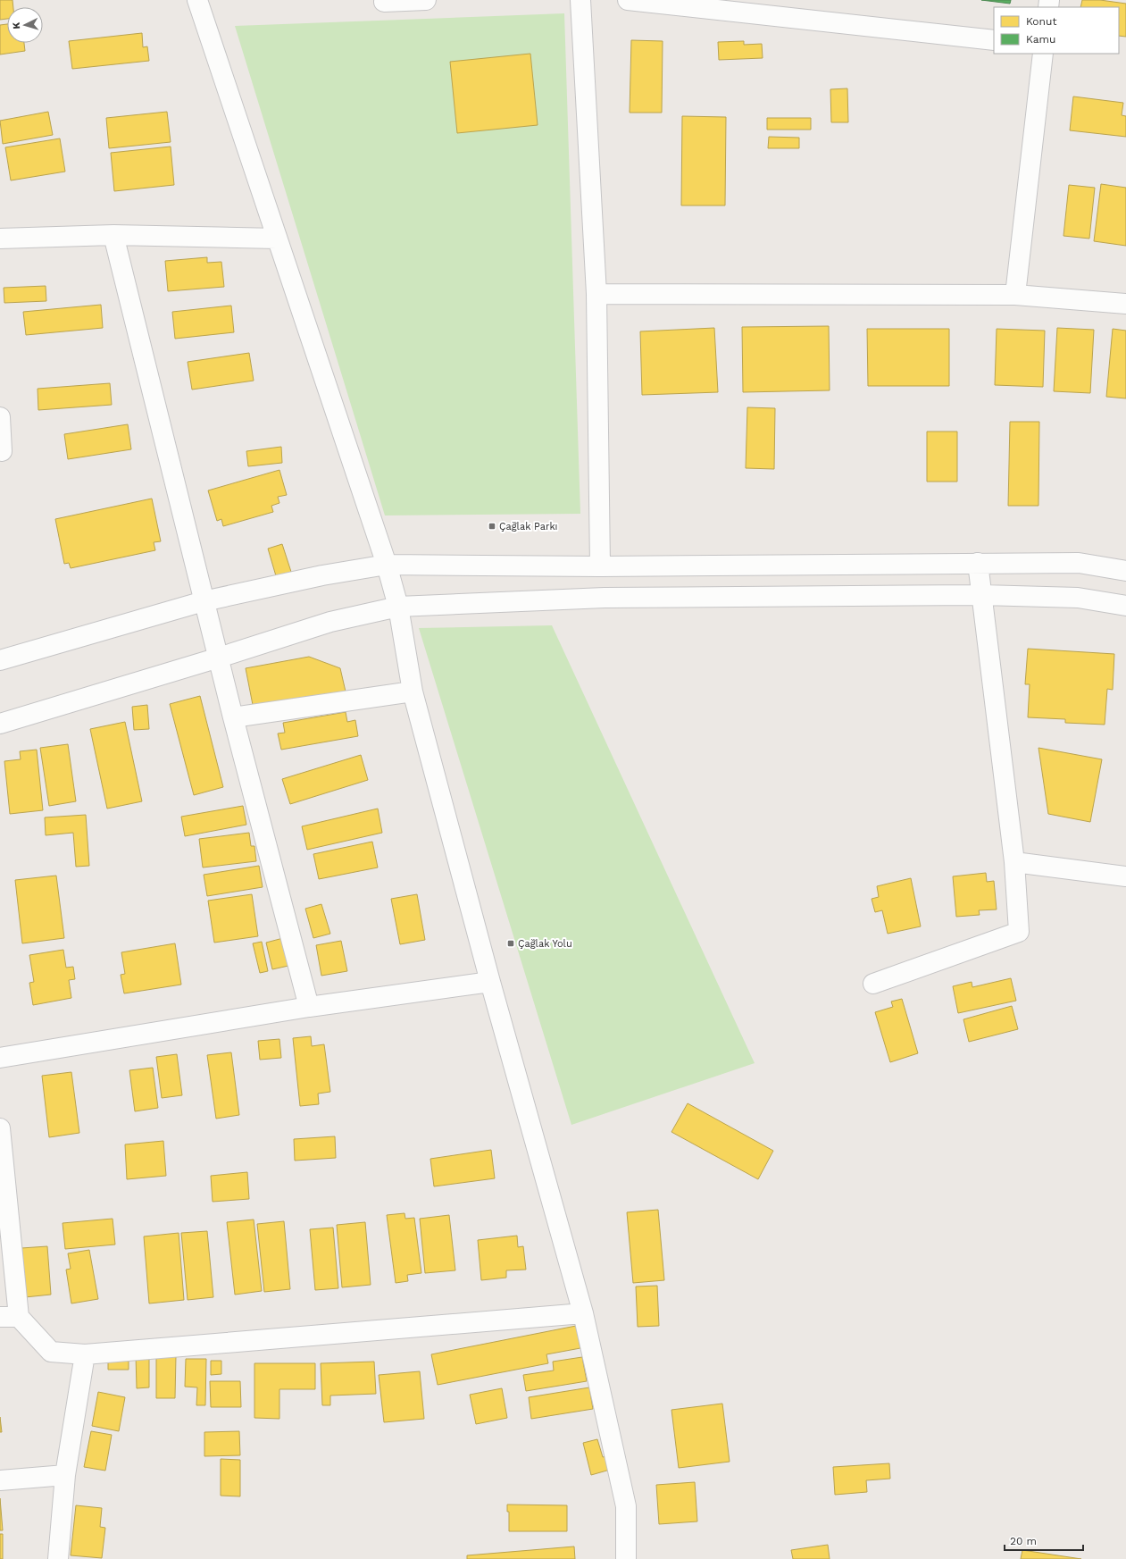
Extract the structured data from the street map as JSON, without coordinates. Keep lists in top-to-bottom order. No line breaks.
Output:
{"places":{"transit":["Çağlak Parkı","Çağlak Yolu"]},"legend":["Konut","Kamu"],"scale_bar":"20 m","north":"left"}
